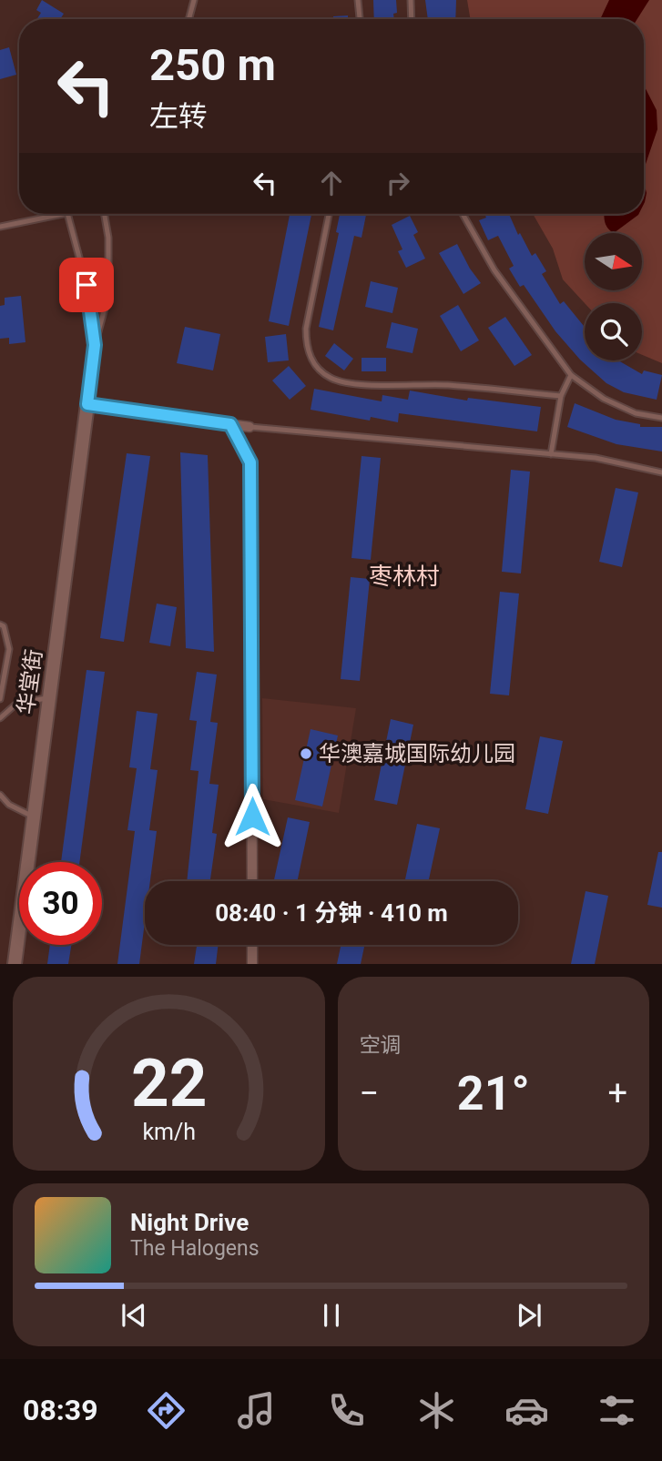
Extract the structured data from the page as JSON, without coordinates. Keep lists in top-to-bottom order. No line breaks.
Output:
{"streets":{"street":["华堂街"]},"districts":["枣林村"],"places":["华澳嘉城国际幼儿园"],"north":"right","page":{"turn":["250 m","左转"],"limit":"30","trip":"08:40 · 1 分钟 · 410 m","tile":"空调","heat":["−","21°","+"],"song":["Night Drive","The Halogens"],"tabs":"08:39","gauge":["22","km/h"]}}
